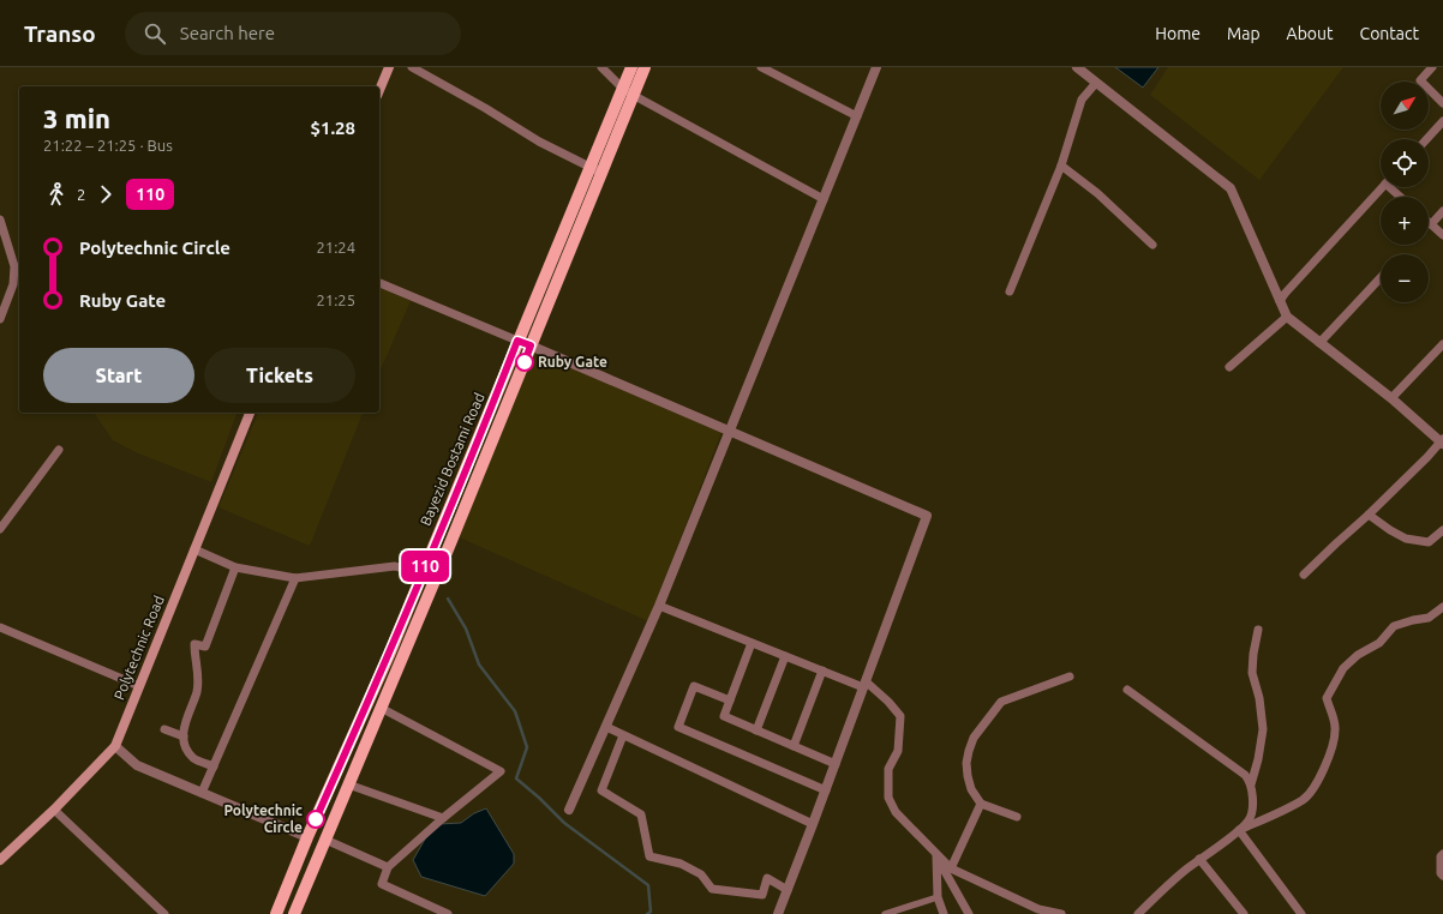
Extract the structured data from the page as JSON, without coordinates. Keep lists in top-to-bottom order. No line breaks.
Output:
{"streets":{"main road":["Bayezid Bostami Road","Polytechnic Road"]},"places":["Ruby Gate","Polytechnic Circle"],"lines":["bus line 110"],"north":"top right","page":{"header":"Transo","search":"Search here","nav":["Home","Map","About","Contact"],"on_map":"110","map_buttons":["+","−"],"heading":["3 min","21:22 – 21:25 · Bus","$1.28"],"legs":["2","110"],"list":[{"name":"Polytechnic Circle","value":"21:24"},{"name":"Ruby Gate","value":"21:25"}],"buttons":["Start","Tickets"]}}
